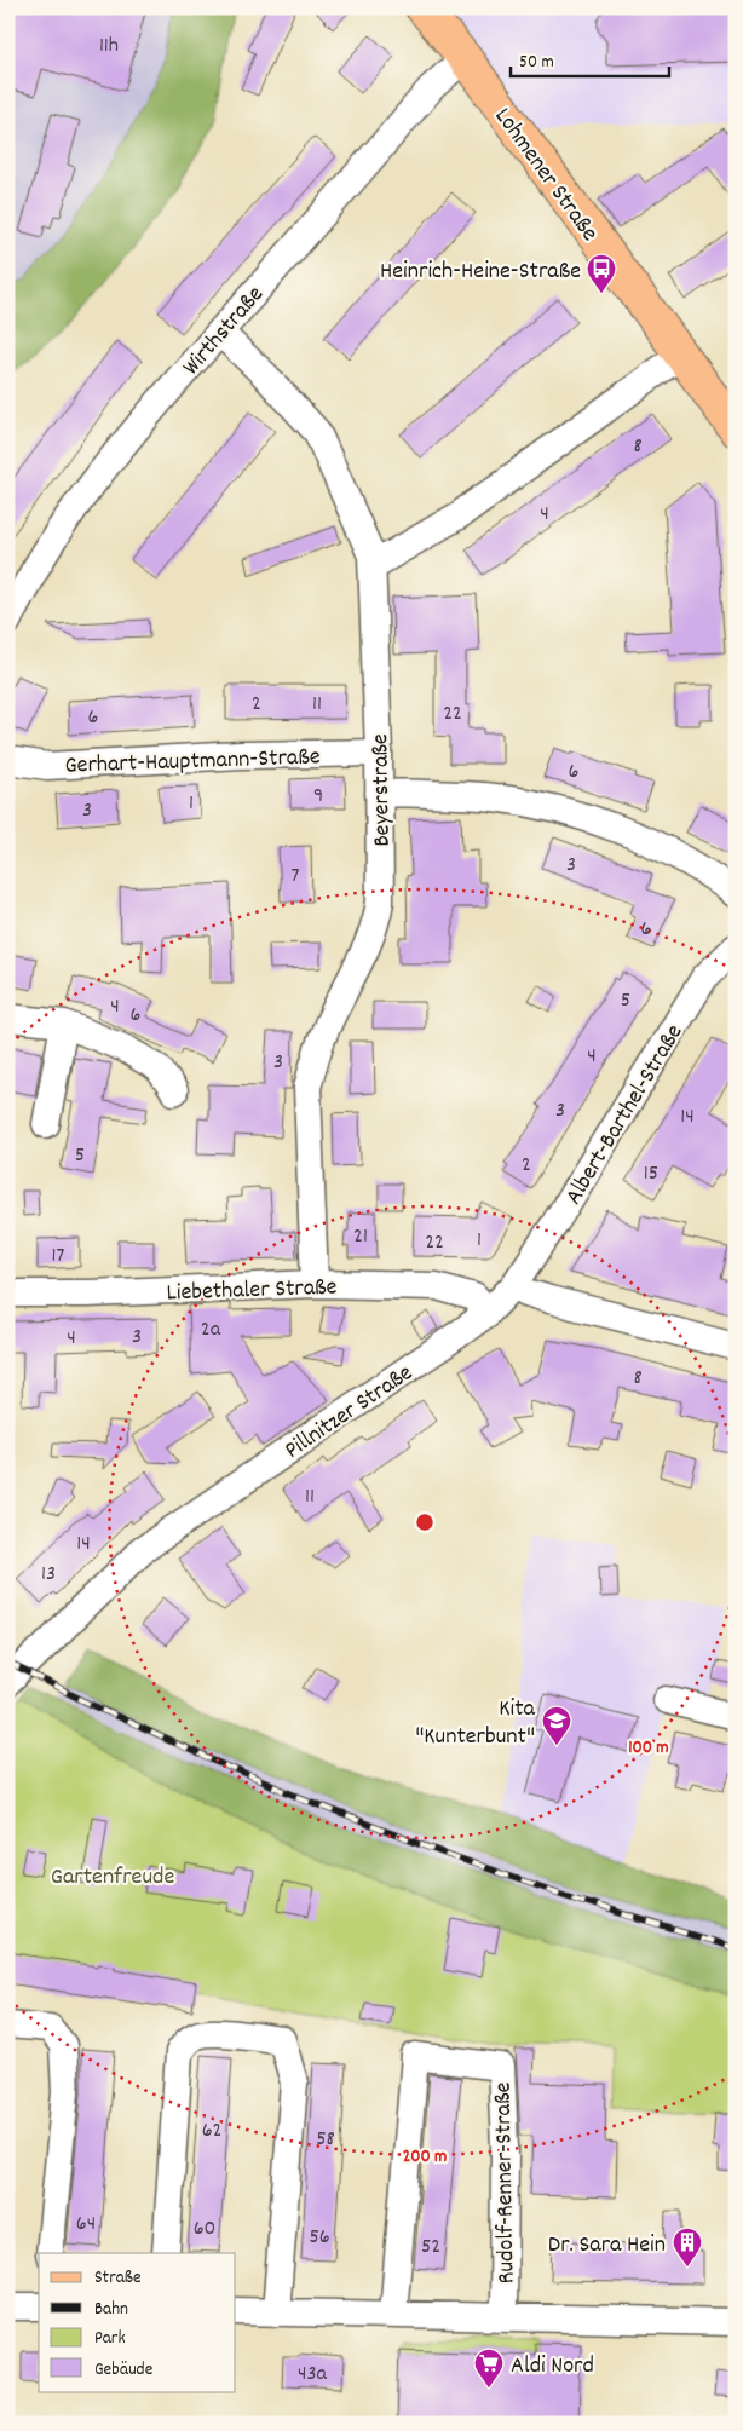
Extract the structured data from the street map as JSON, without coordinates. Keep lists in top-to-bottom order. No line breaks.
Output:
{"streets":{"main road":["Lohmener Straße"],"street":["Wirthstraße","Gerhart-Hauptmann-Straße","Beyerstraße","Albert-Barthel-Straße","Liebethaler Straße","Pillnitzer Straße","Rudolf-Renner-Straße"]},"crossings":[["Lohmener Straße","Wirthstraße"],["Wirthstraße","Beyerstraße"],["Gerhart-Hauptmann-Straße","Beyerstraße"],["Beyerstraße","Liebethaler Straße"],["Albert-Barthel-Straße","Pillnitzer Straße"],["Liebethaler Straße","Pillnitzer Straße"]],"parks":["Gartenfreude"],"places":{"bus stop":["Heinrich-Heine-Straße"],"school or university":["Kita \"Kunterbunt\""],"building":["Dr. Sara Hein"],"supermarket":["Aldi Nord"]},"house_numbers":["11h","8","4","2","11","22","6","6","9","1","3","3","7","6","5","4","6","4","3","3","14","5","2","15","21","1","22","17","2a","3","4","8","11","14","13","62","58","64","60","56","52","43a"],"legend":["Straße","Bahn","Park","Gebäude"],"scale_bar":"50 m","rings":["100 m","200 m"]}
